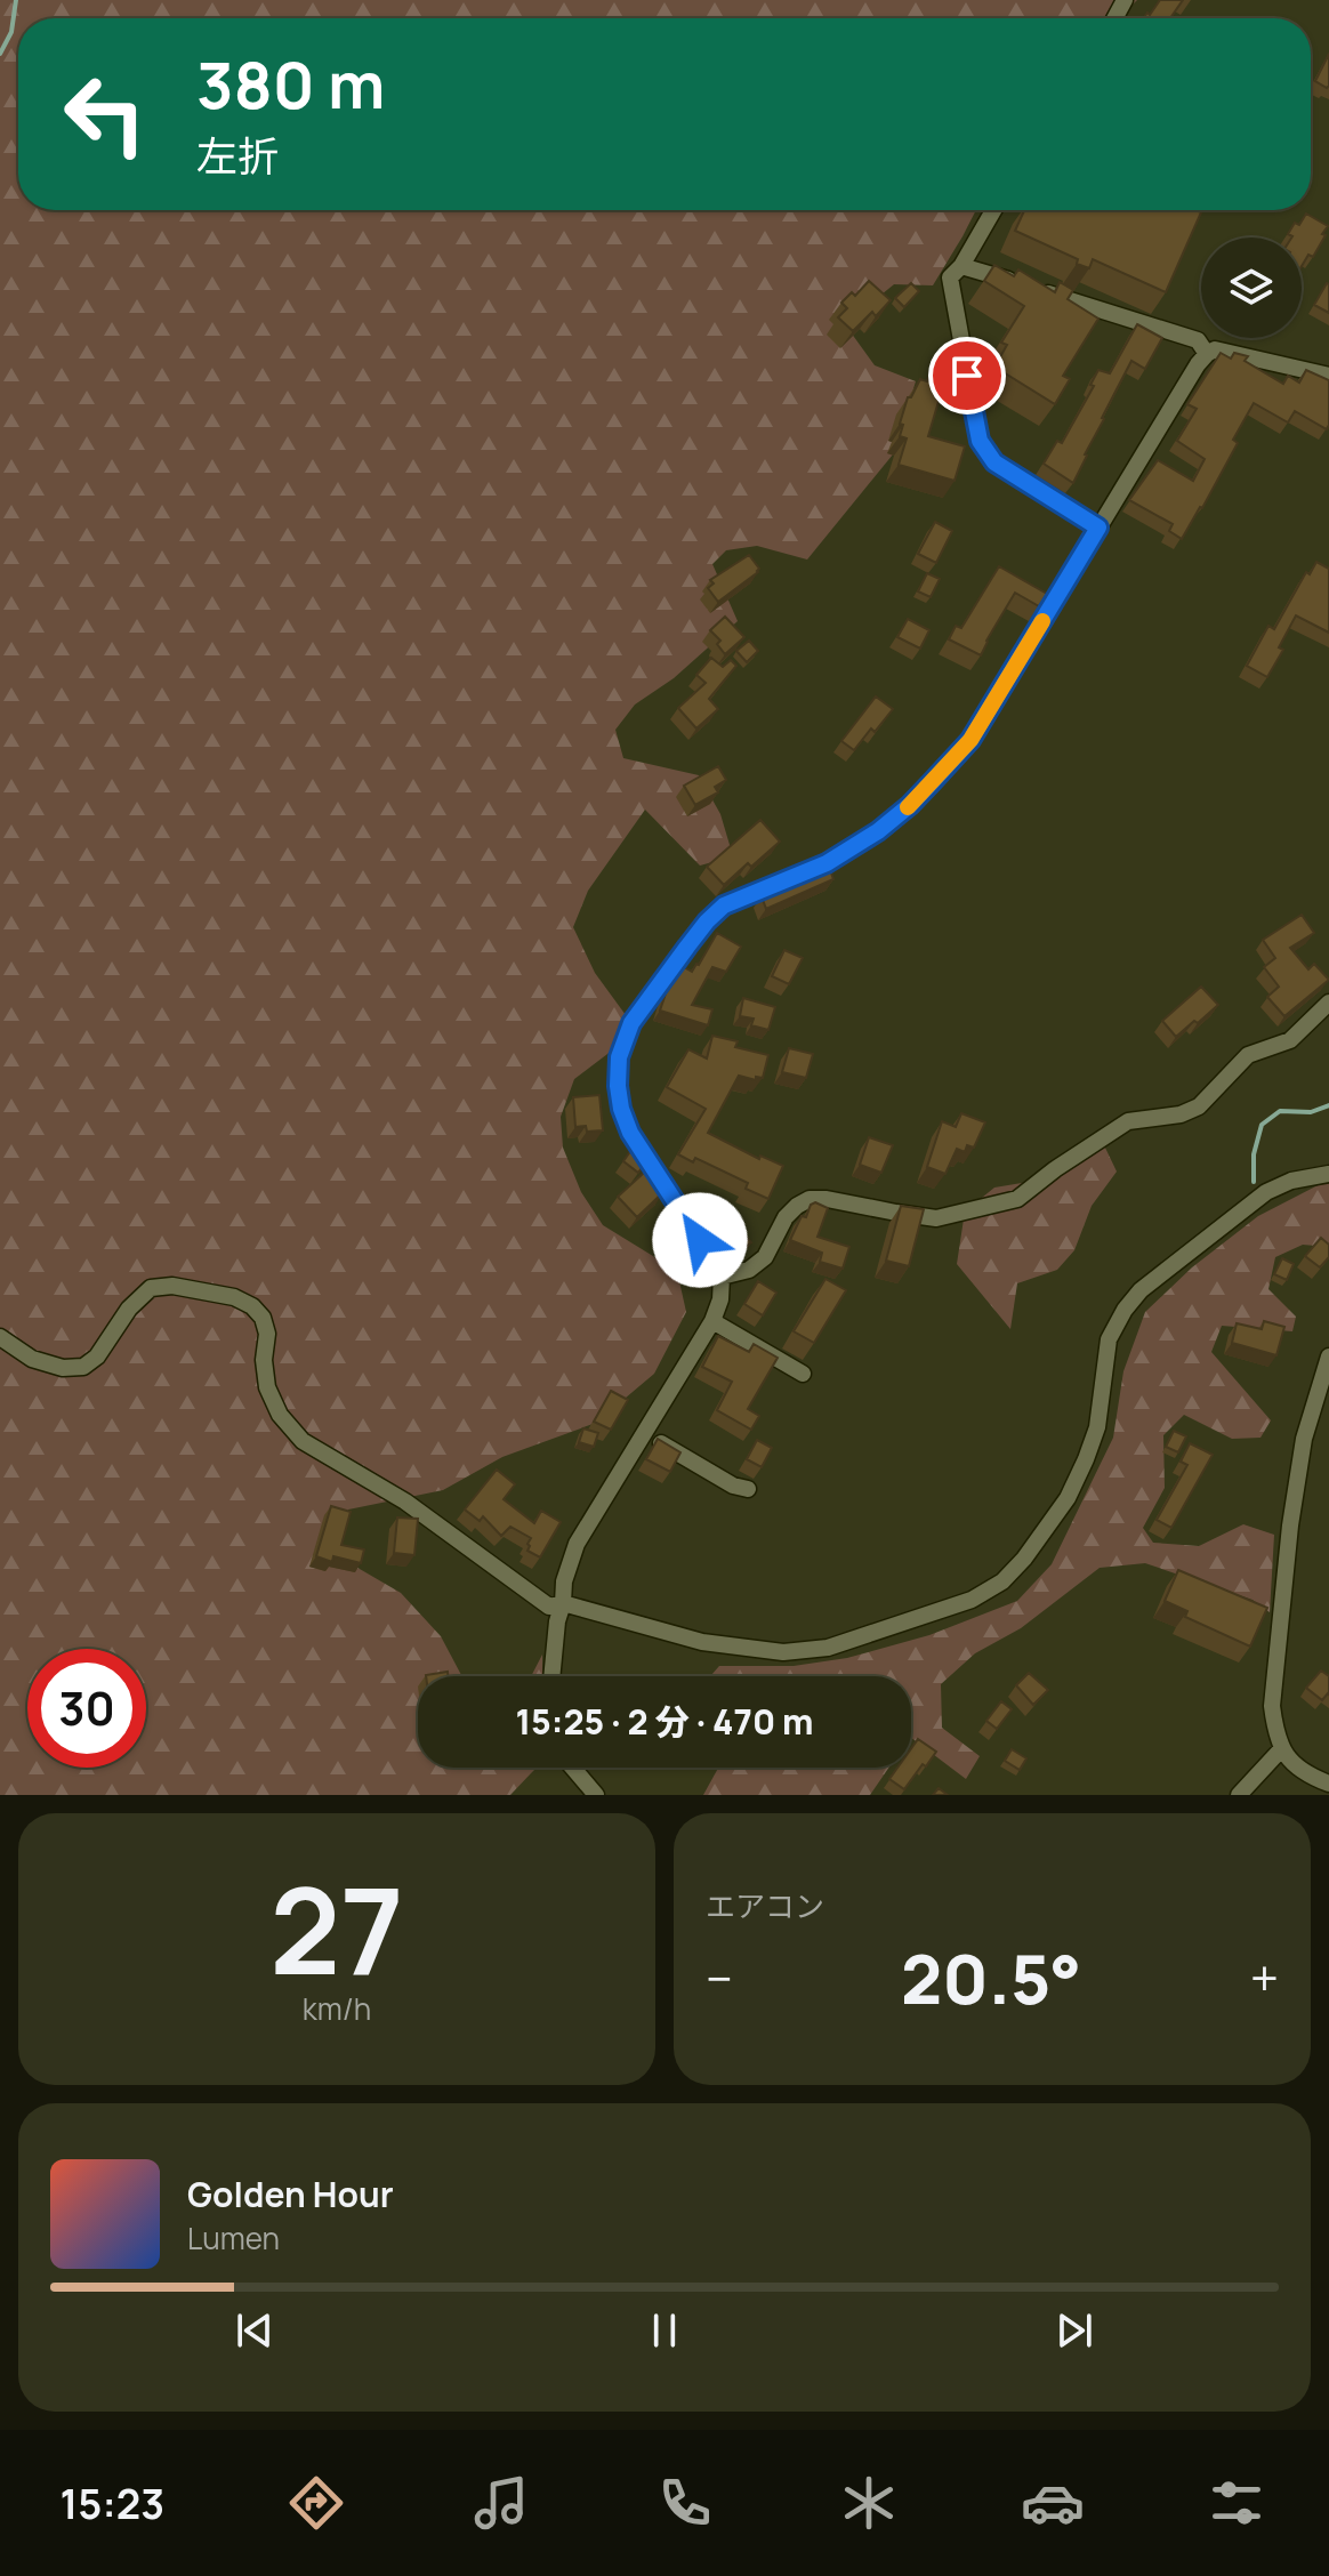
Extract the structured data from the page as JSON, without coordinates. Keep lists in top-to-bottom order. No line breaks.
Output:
{"page":{"turn":["380 m","左折"],"limit":"30","trip":"15:25 · 2 分 · 470 m","tile":[["27","km/h"],"エアコン"],"heat":["−","20.5°","+"],"song":["Golden Hour","Lumen"],"tabs":"15:23"}}
